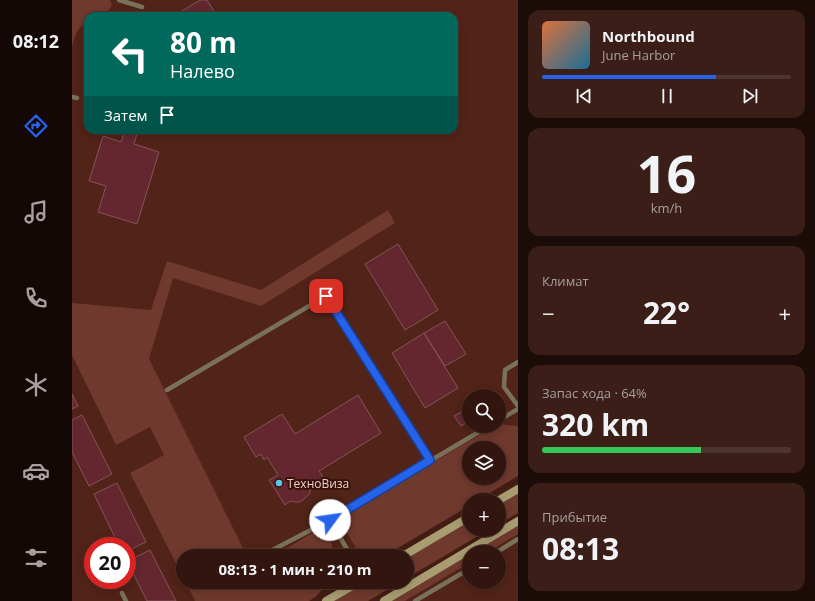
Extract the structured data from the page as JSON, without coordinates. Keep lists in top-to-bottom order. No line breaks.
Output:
{"places":["ТехноВиза"],"page":{"tabs":"08:12","turn":["80 m","Налево"],"song":["Northbound","June Harbor"],"then":"Затем","tile":[["16","km/h"],"Климат",["Запас хода · 64%","320 km"],["Прибытие","08:13"]],"heat":["−","22°","+"],"map_buttons":["+","−"],"limit":"20","trip":"08:13 · 1 мин · 210 m"}}
